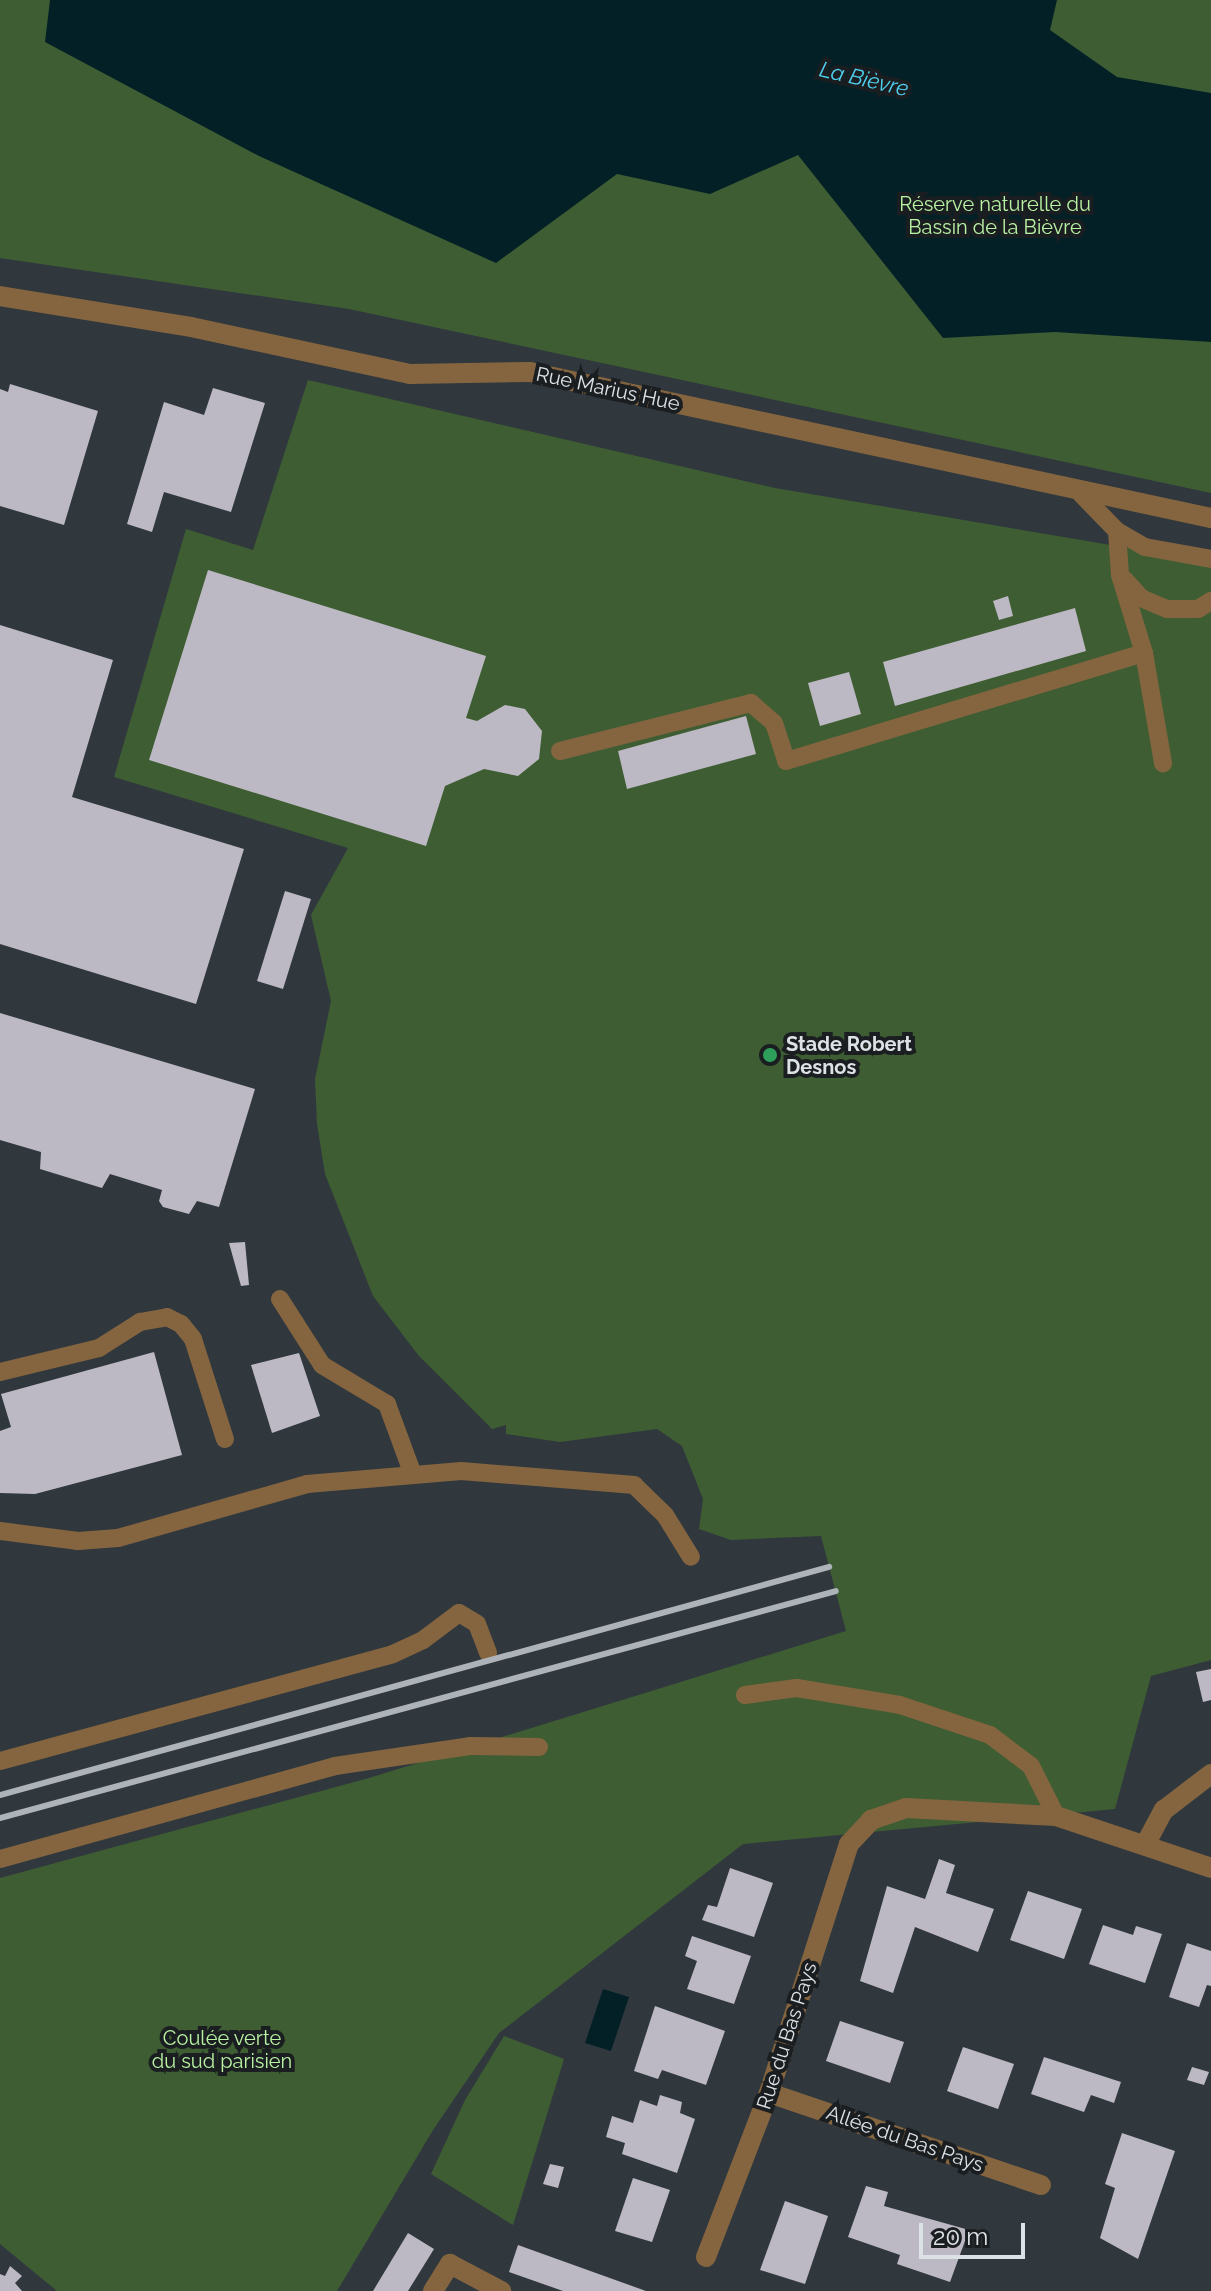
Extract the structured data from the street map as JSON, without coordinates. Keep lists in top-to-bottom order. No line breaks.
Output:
{"streets":{"street":["Rue Marius Hue","Rue du Bas Pays","Allée du Bas Pays"]},"crossings":[["Rue du Bas Pays","Allée du Bas Pays"]],"water":["La Bièvre"],"parks":["Réserve naturelle du Bassin de la Bièvre","Coulée verte du sud parisien"],"places":["Stade Robert Desnos"],"scale_bar":"20 m"}
